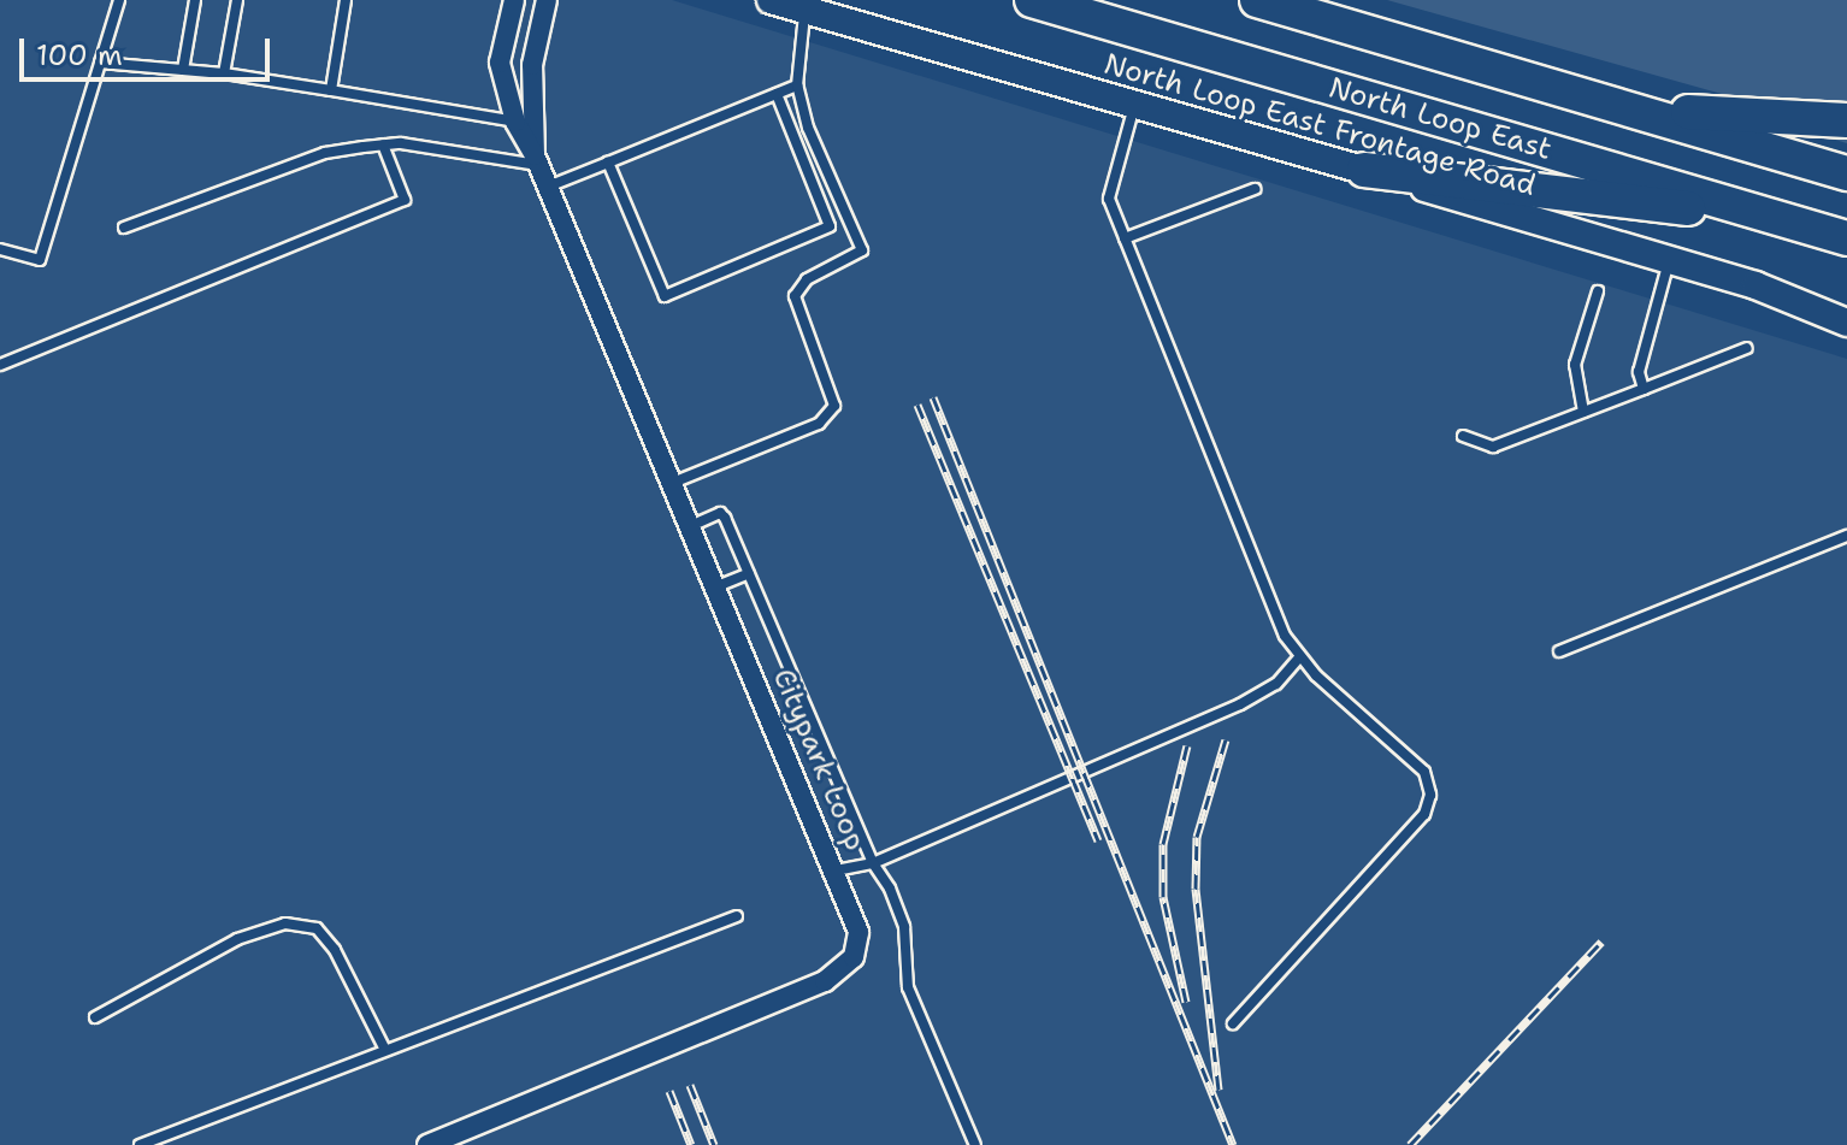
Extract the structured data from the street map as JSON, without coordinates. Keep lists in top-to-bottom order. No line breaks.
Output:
{"streets":{"highway":["North Loop East"],"main road":["North Loop East Frontage Road"],"street":["Citypark Loop"]},"scale_bar":"100 m"}
